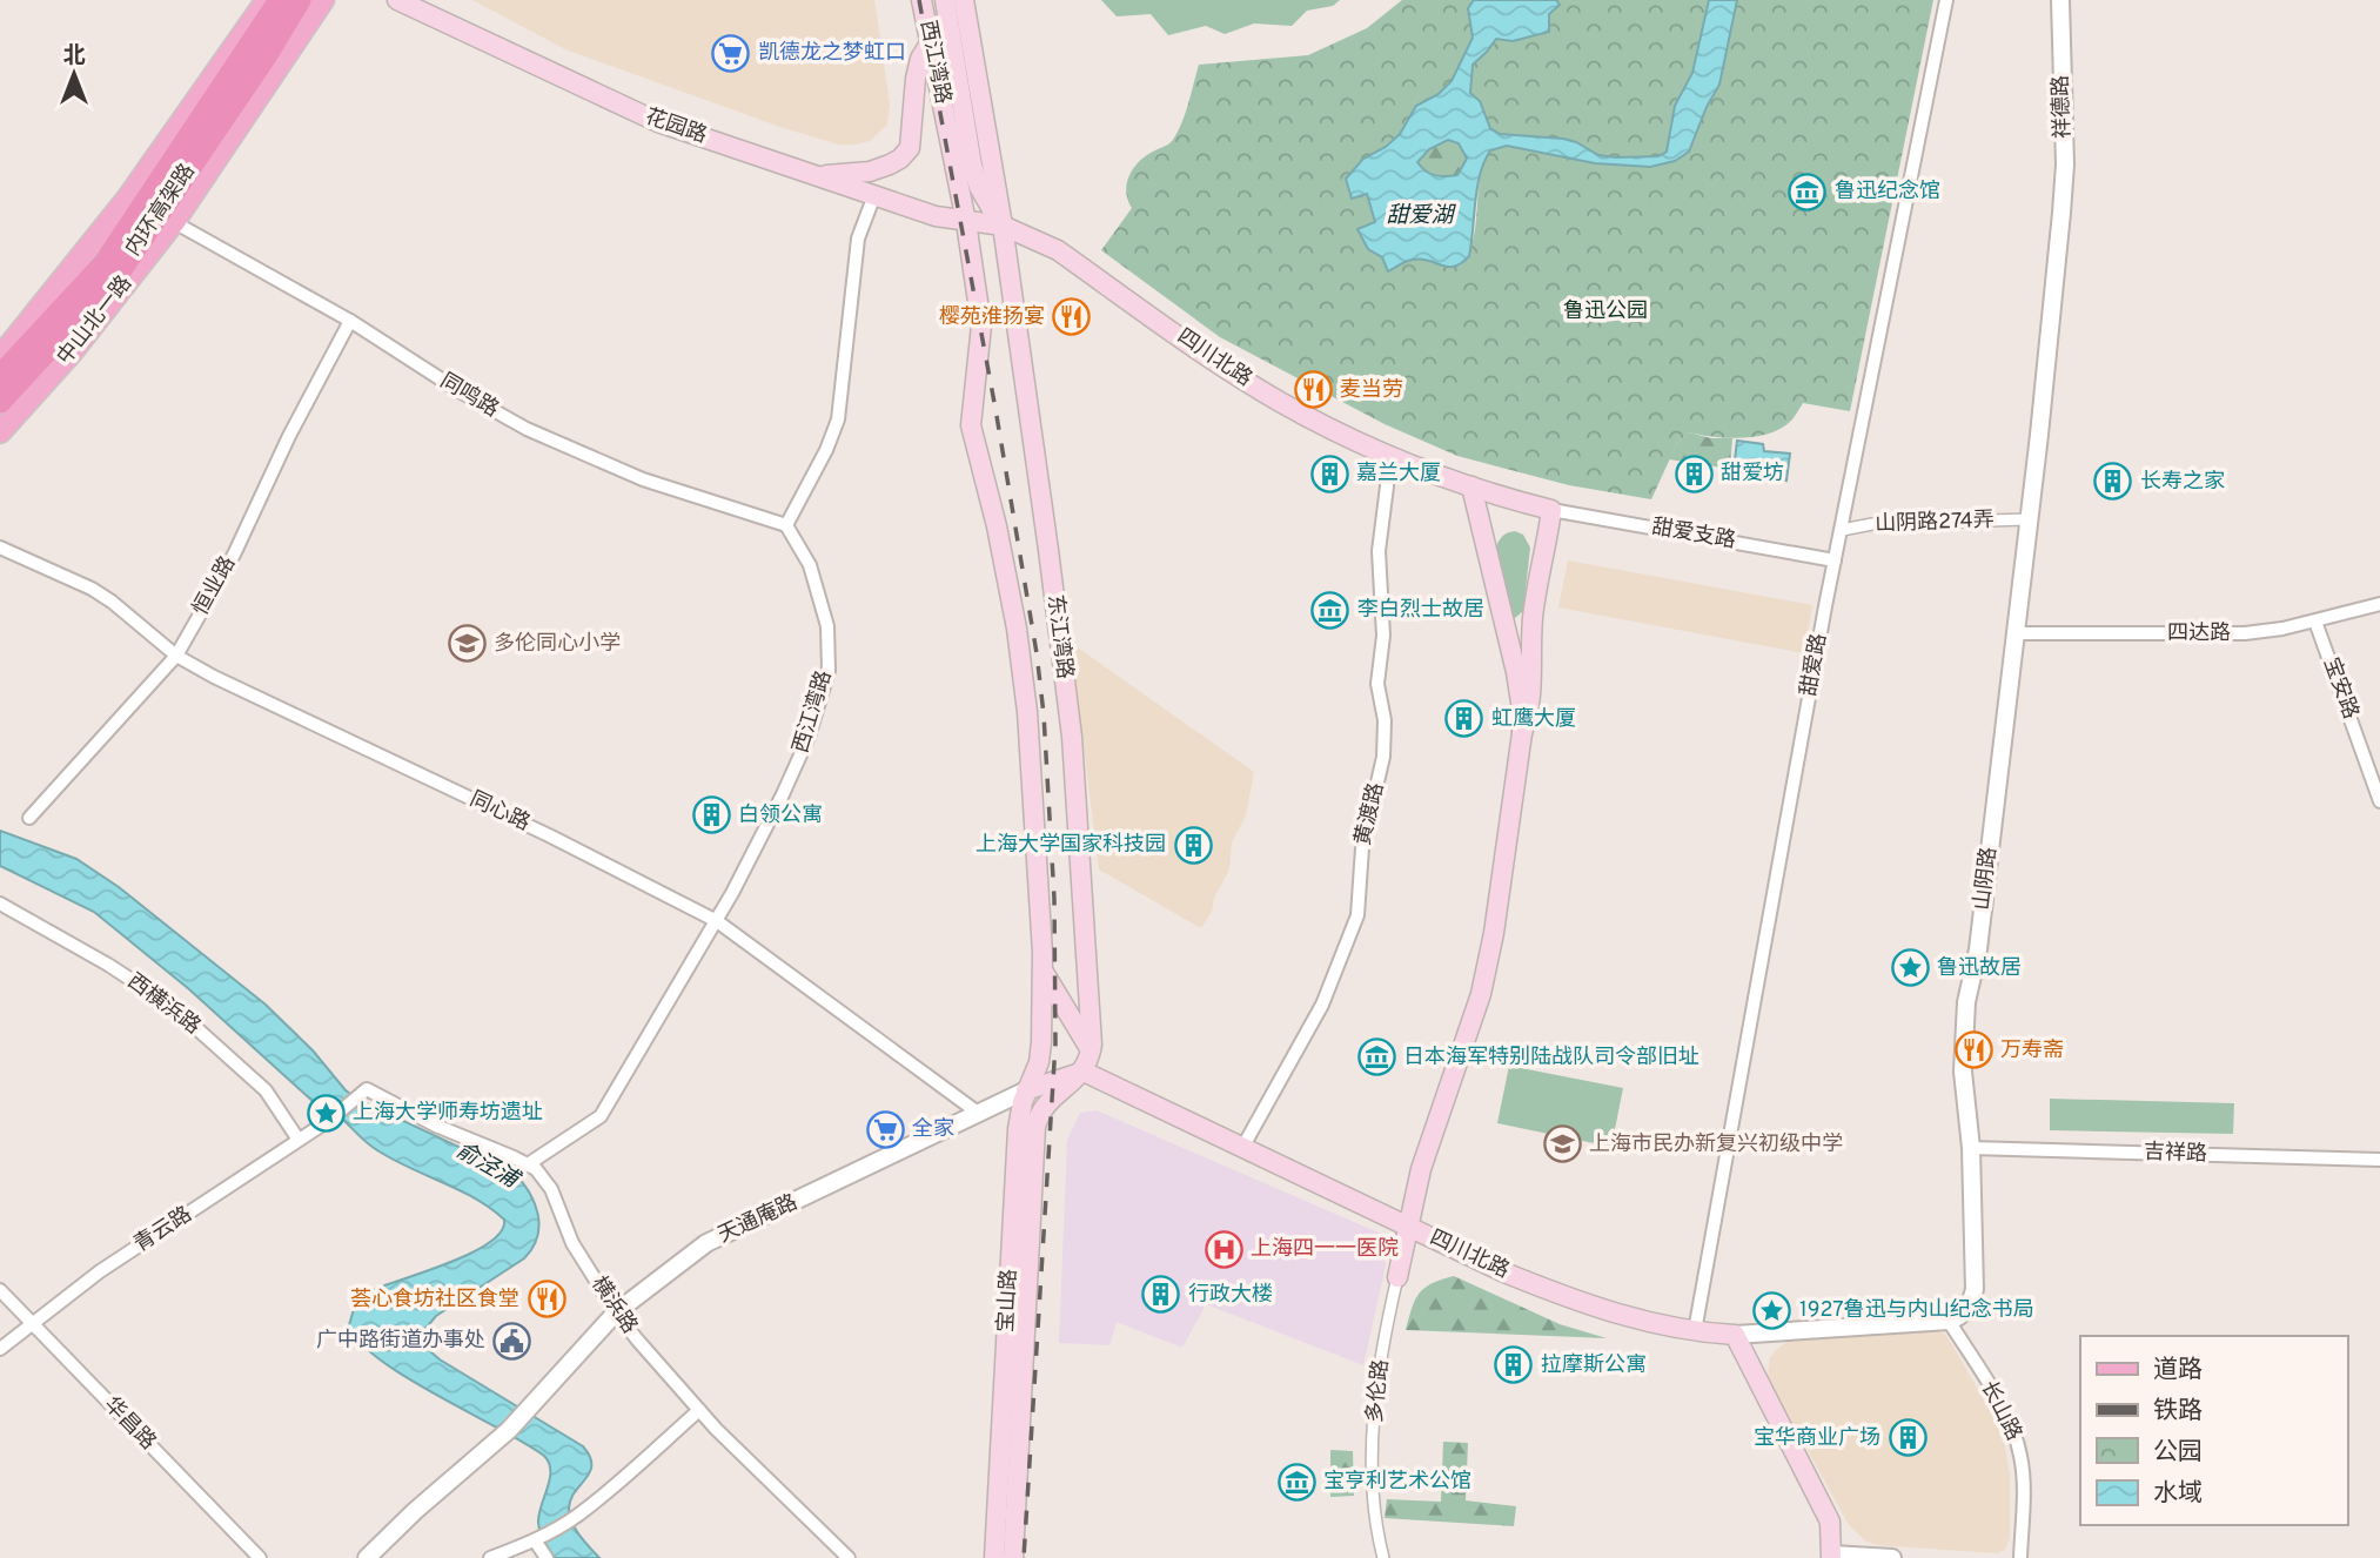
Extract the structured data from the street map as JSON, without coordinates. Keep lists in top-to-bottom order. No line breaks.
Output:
{"streets":{"highway":["内环高架路"],"main road":["西江湾路","花园路","中山北一路","四川北路","东江湾路","宝山路","多伦路"],"street":["祥德路","同鸣路","山阴路274弄","甜爱支路","恒业路","四达路","甜爱路","宝安路","同心路","黄渡路","山阴路","西横浜路","吉祥路","天通庵路","青云路","横浜路","长山路","华昌路"]},"crossings":[["西江湾路","花园路"],["西江湾路","四川北路"],["西江湾路","同鸣路"],["西江湾路","东江湾路"],["西江湾路","同心路"],["西江湾路","横浜路"],["祥德路","山阴路"],["花园路","四川北路"],["花园路","东江湾路"],["中山北一路","同鸣路"],["四川北路","甜爱支路"],["四川北路","东江湾路"],["四川北路","甜爱路"],["四川北路","黄渡路"],["四川北路","多伦路"],["同鸣路","恒业路"],["山阴路274弄","甜爱路"],["山阴路274弄","山阴路"],["甜爱支路","甜爱路"],["恒业路","同心路"],["四达路","宝安路"],["四达路","山阴路"],["东江湾路","天通庵路"],["东江湾路","宝山路"],["同心路","天通庵路"],["山阴路","吉祥路"],["山阴路","长山路"],["西横浜路","青云路"],["天通庵路","宝山路"],["天通庵路","横浜路"],["青云路","横浜路"],["青云路","华昌路"]],"water":["甜爱湖","俞泾浦"],"parks":["鲁迅公园"],"places":{"supermarket":["凯德龙之梦虹口","全家"],"museum":["鲁迅纪念馆","李白烈士故居","日本海军特别陆战队司令部旧址","宝亨利艺术公馆"],"restaurant":["樱苑·淮扬宴","麦当劳","万寿斋","荟心食坊社区食堂"],"building":["嘉兰大厦","甜爱坊","长寿之家","虹鹰大厦","白领公寓","上海大学国家科技园","行政大楼","拉摩斯公寓","宝华商业广场"],"school or university":["多伦同心小学","上海市民办新复兴初级中学"],"place":["鲁迅故居","上海大学师寿坊遗址","1927·鲁迅与内山纪念书局"],"hospital":["上海四一一医院"],"public building":["广中路街道办事处"]},"legend":["道路","铁路","公园","水域"],"north":"top"}
